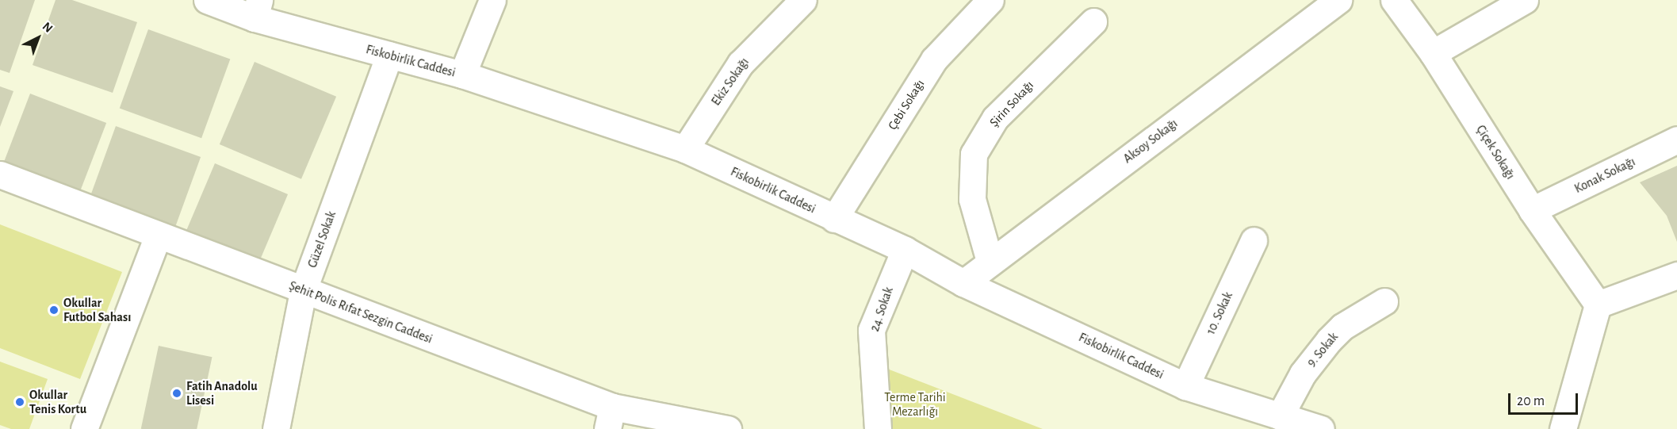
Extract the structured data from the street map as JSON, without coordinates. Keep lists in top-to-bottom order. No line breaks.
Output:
{"streets":{"street":["Fiskobirlik Caddesi","Ekiz Sokağı","Şirin Sokağı","Çebi Sokağı","Aksoy Sokağı","Çiçek Sokağı","Konak Sokağı","Güzel Sokak","24. Sokak","Şehit Polis Rıfat Sezgin Caddesi","10. Sokak","9. Sokak"]},"crossings":[["Fiskobirlik Caddesi","Ekiz Sokağı"],["Fiskobirlik Caddesi","Çebi Sokağı"],["Fiskobirlik Caddesi","Aksoy Sokağı"],["Fiskobirlik Caddesi","Güzel Sokak"],["Fiskobirlik Caddesi","24. Sokak"],["Fiskobirlik Caddesi","10. Sokak"],["Fiskobirlik Caddesi","9. Sokak"],["Şirin Sokağı","Aksoy Sokağı"],["Çiçek Sokağı","Konak Sokağı"],["Güzel Sokak","Şehit Polis Rıfat Sezgin Caddesi"]],"parks":["Terme Tarihi Mezarlığı"],"places":["Okullar Futbol Sahası","Fatih Anadolu Lisesi","Okullar Tenis Kortu"],"scale_bar":"20 m","north":"top right"}
